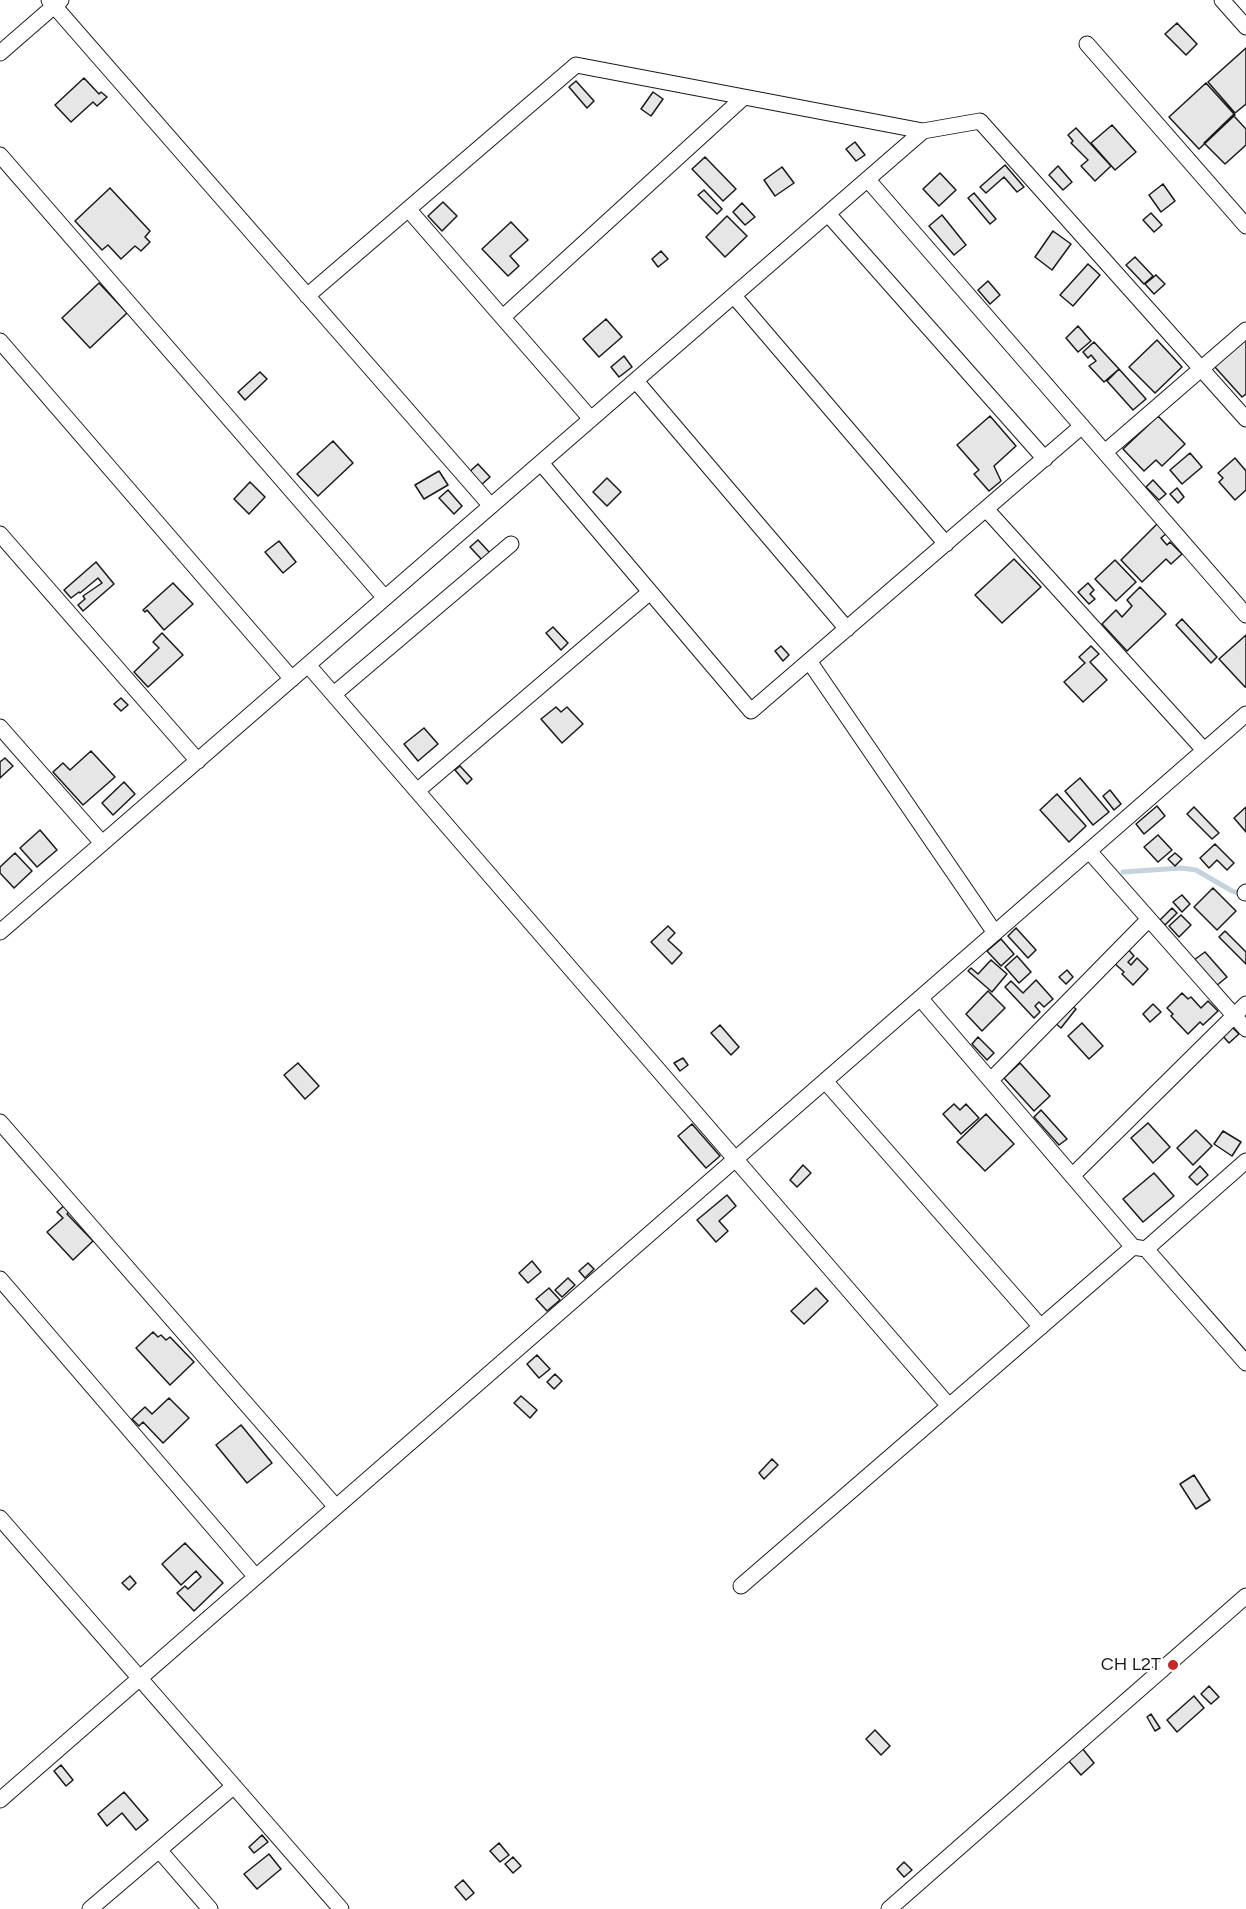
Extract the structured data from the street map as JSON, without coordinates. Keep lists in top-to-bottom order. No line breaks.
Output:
{"places":["CH L2T"]}
